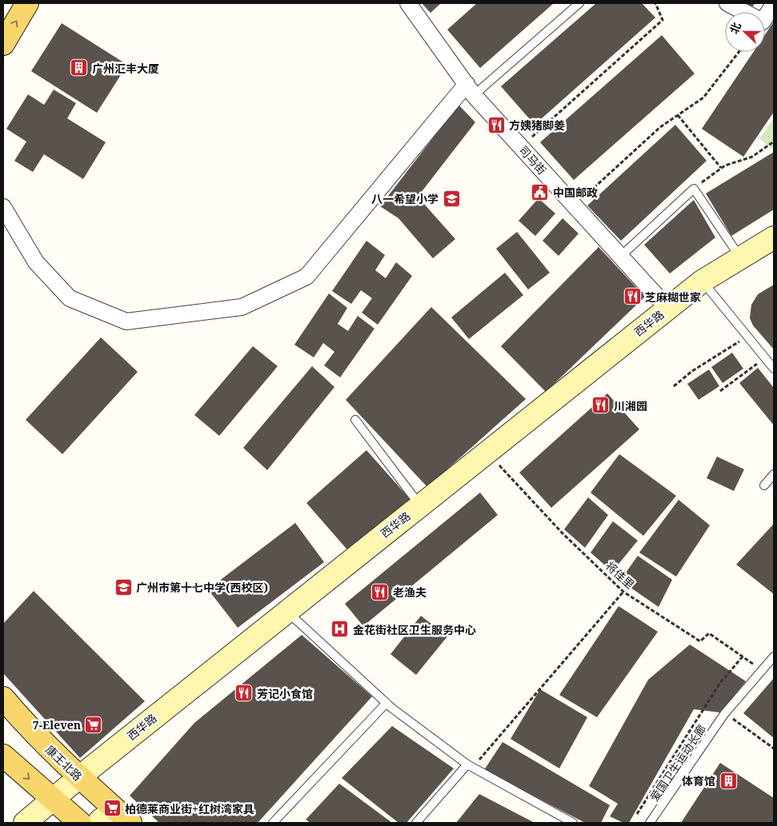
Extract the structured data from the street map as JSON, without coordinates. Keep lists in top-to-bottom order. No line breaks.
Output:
{"streets":{"main road":["康王北路"],"street":["司马街","西华路"],"lane":["爱国卫生运动长廊"],"path":["将佳里"]},"crossings":[["司马街","西华路"],["西华路","将佳里"],["西华路","康王北路"],["将佳里","爱国卫生运动长廊"]],"places":{"building":["广州汇丰大厦","体育馆"],"restaurant":["方姨猪脚姜","芝麻糊世家","川湘园","老渔夫","芳记小食馆"],"public building":["中国邮政"],"school or university":["八一希望小学","广州市第十七中学(西校区)"],"hospital":["金花街社区卫生服务中心"],"supermarket":["7-Eleven","柏德莱商业街+红树湾家具"]},"north":"left"}
